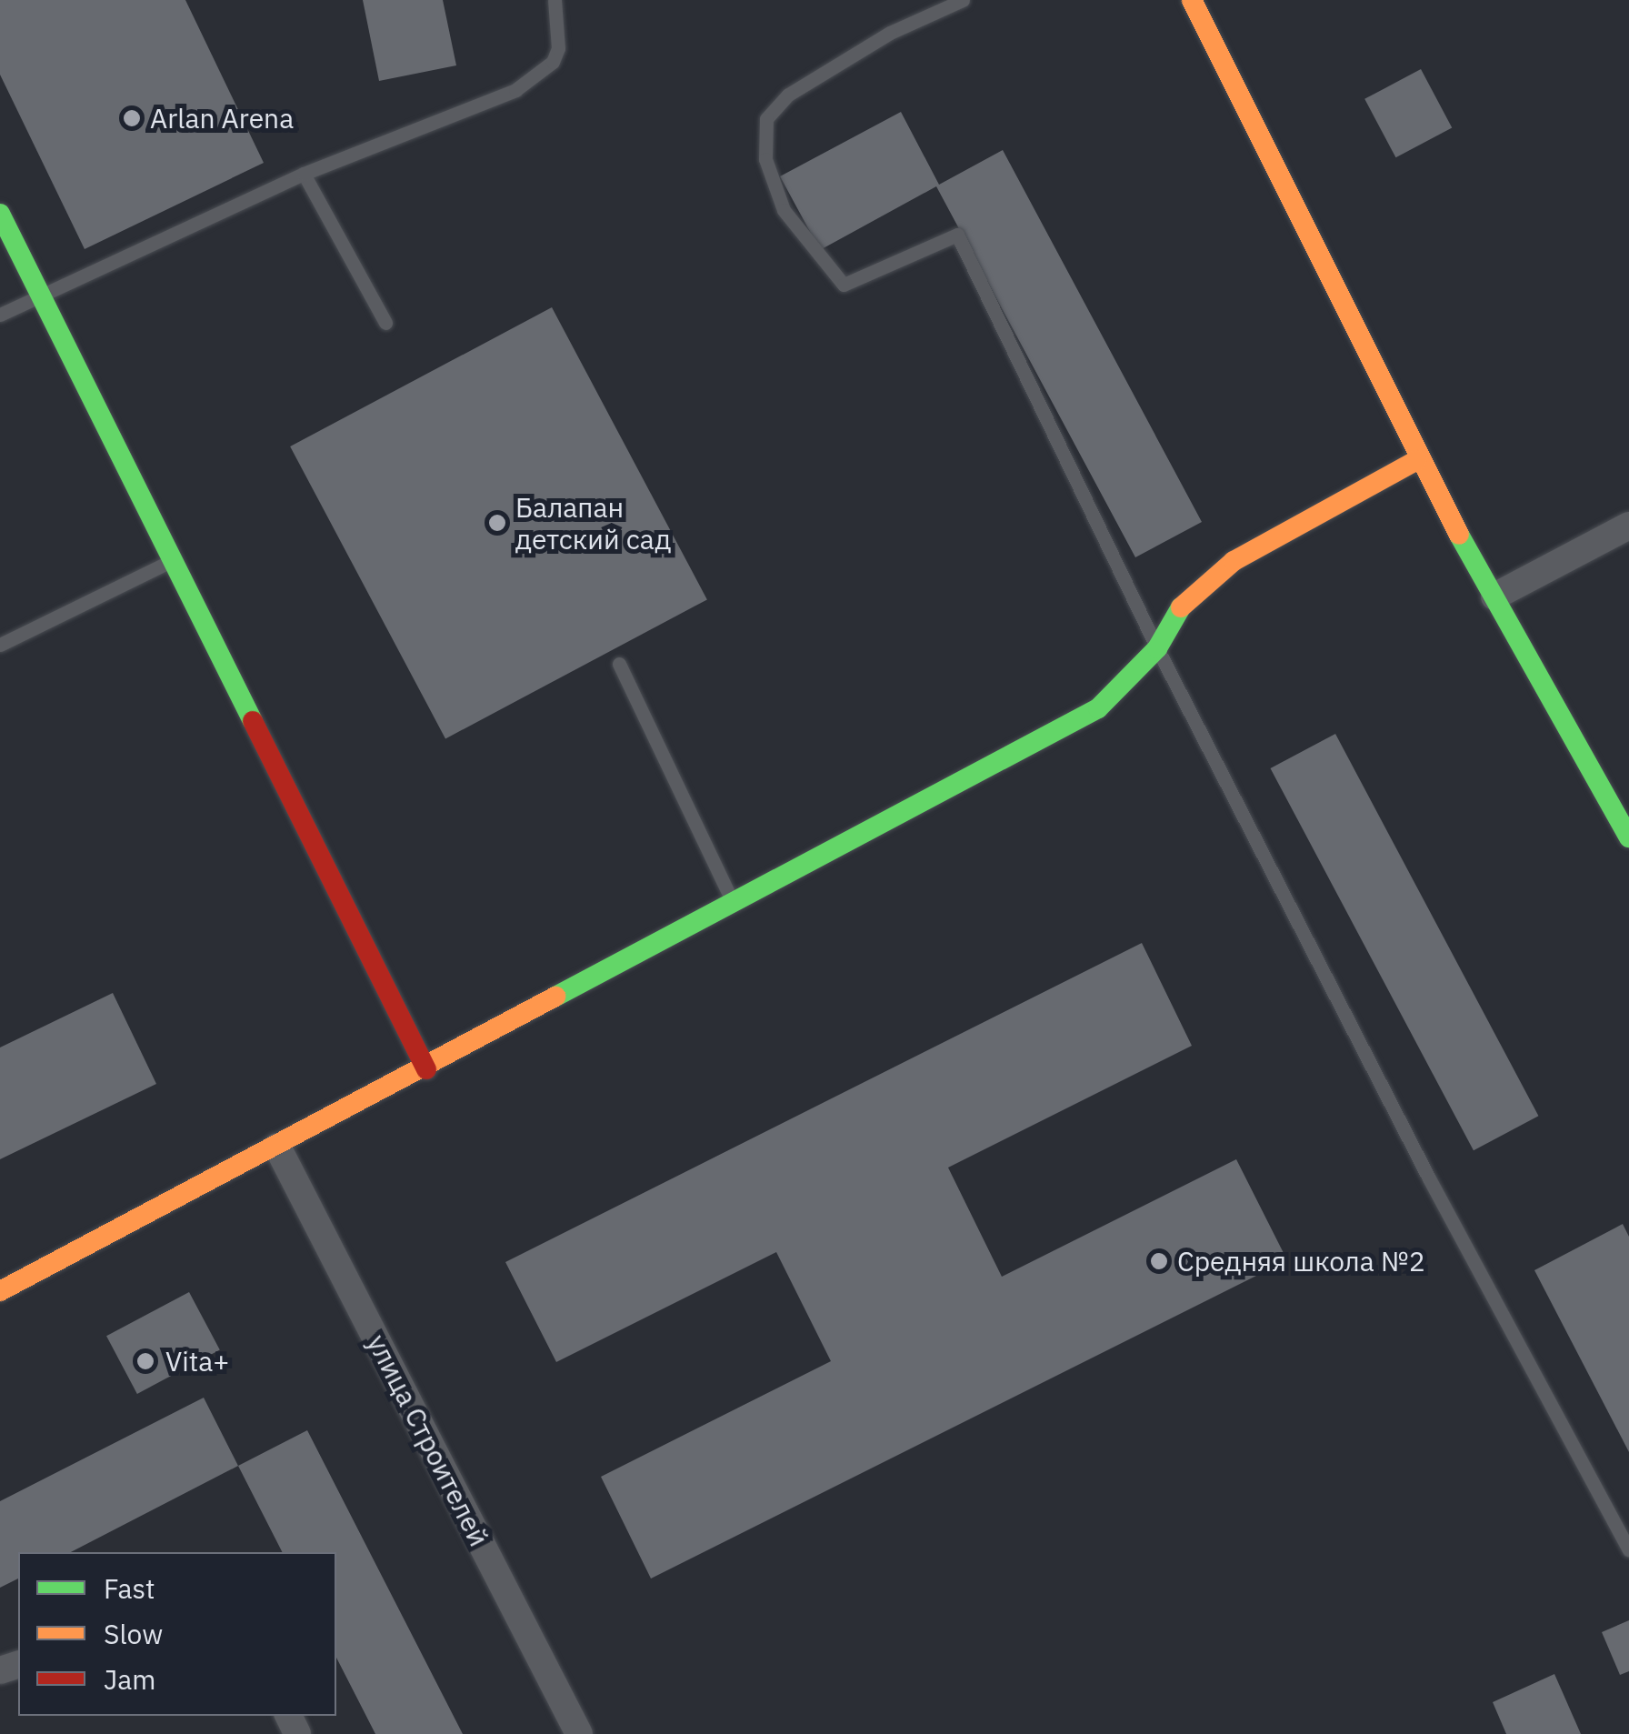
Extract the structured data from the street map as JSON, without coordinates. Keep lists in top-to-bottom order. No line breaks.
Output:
{"streets":{"street":["улица Строителей"]},"places":["Arlan Arena","Балапан детский сад","Средняя школа №2","Vita+"],"legend":["Fast","Slow","Jam"]}
